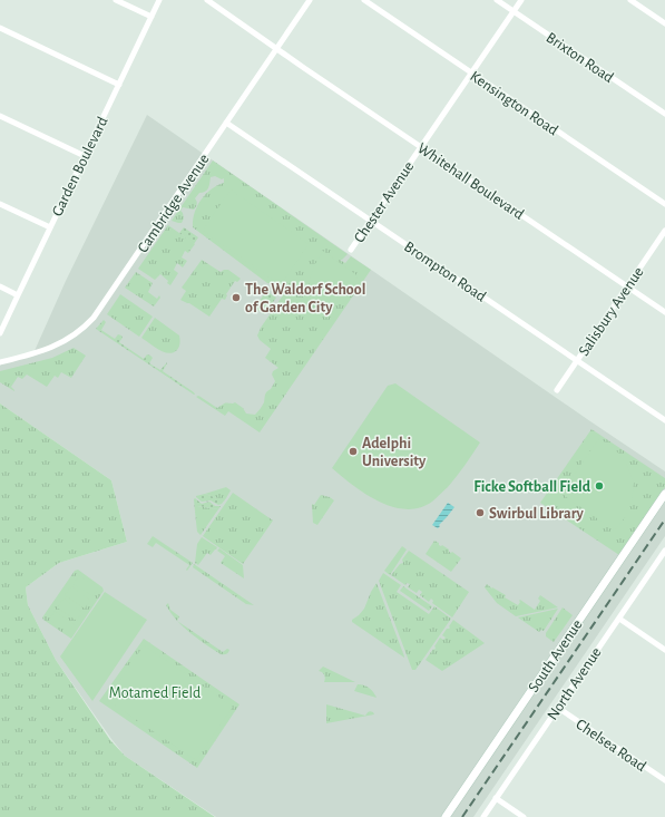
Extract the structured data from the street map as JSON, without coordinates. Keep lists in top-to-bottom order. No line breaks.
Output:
{"streets":{"street":["Brixton Road","Kensington Road","Garden Boulevard","Whitehall Boulevard","Chester Avenue","Cambridge Avenue","Brompton Road","Salisbury Avenue","South Avenue","North Avenue","Chelsea Road"]},"crossings":[["Brixton Road","Chester Avenue"],["Kensington Road","Chester Avenue"],["Whitehall Boulevard","Chester Avenue"],["Whitehall Boulevard","Cambridge Avenue"],["Whitehall Boulevard","Salisbury Avenue"],["Chester Avenue","Brompton Road"],["Cambridge Avenue","Brompton Road"],["Brompton Road","Salisbury Avenue"],["North Avenue","Chelsea Road"]],"parks":["Motamed Field"],"places":["The Waldorf School of Garden City","Adelphi University","Ficke Softball Field","Swirbul Library"]}
